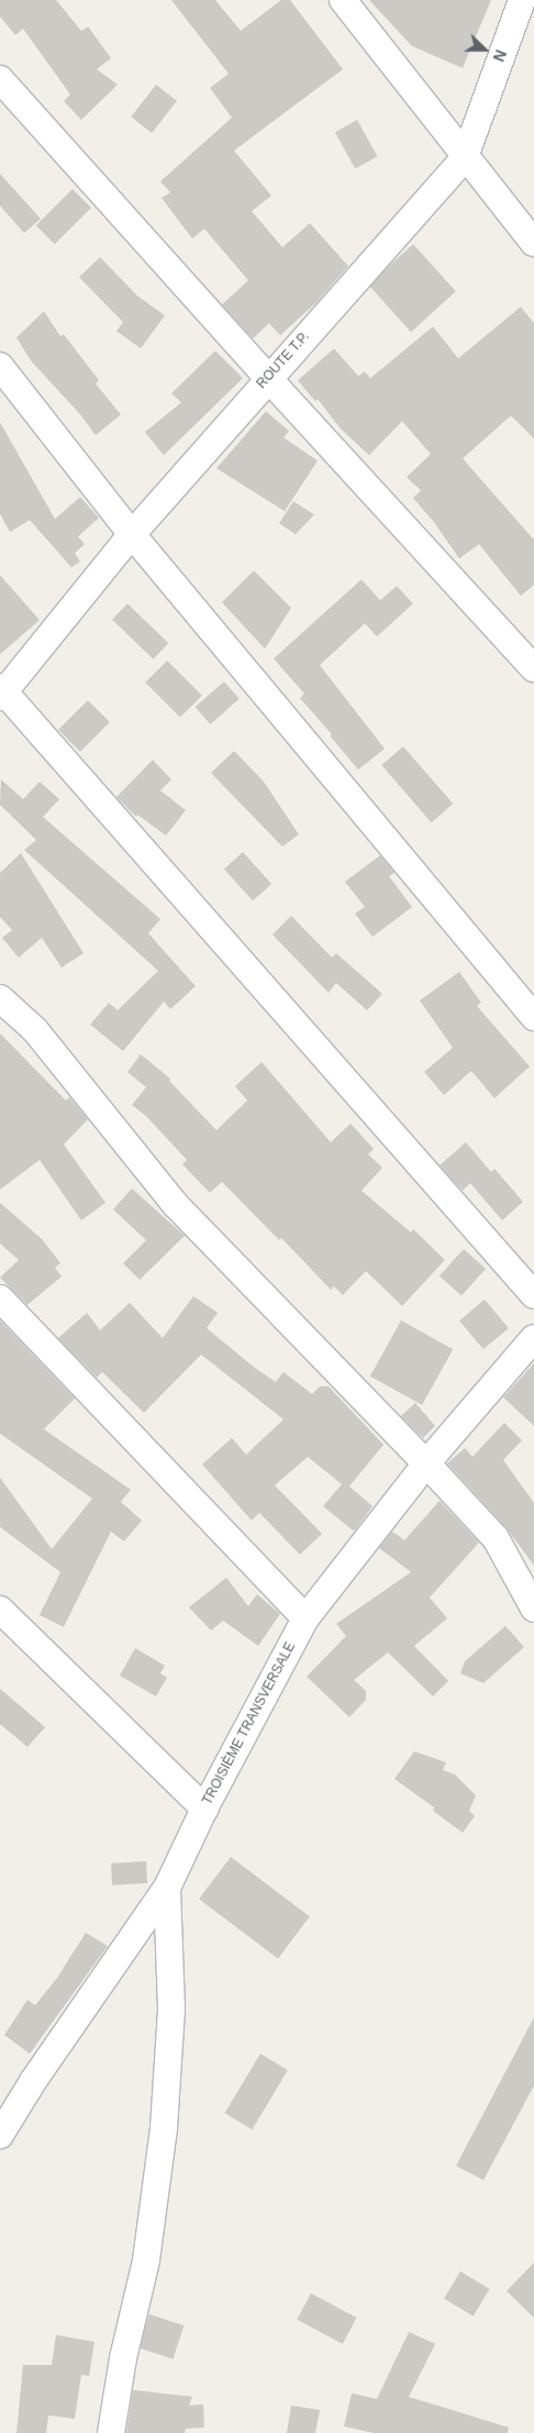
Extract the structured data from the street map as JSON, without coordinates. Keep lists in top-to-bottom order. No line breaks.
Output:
{"streets":{"street":["ROUTE T.P.","TROISIÈME TRANSVERSALE"]},"north":"right"}
